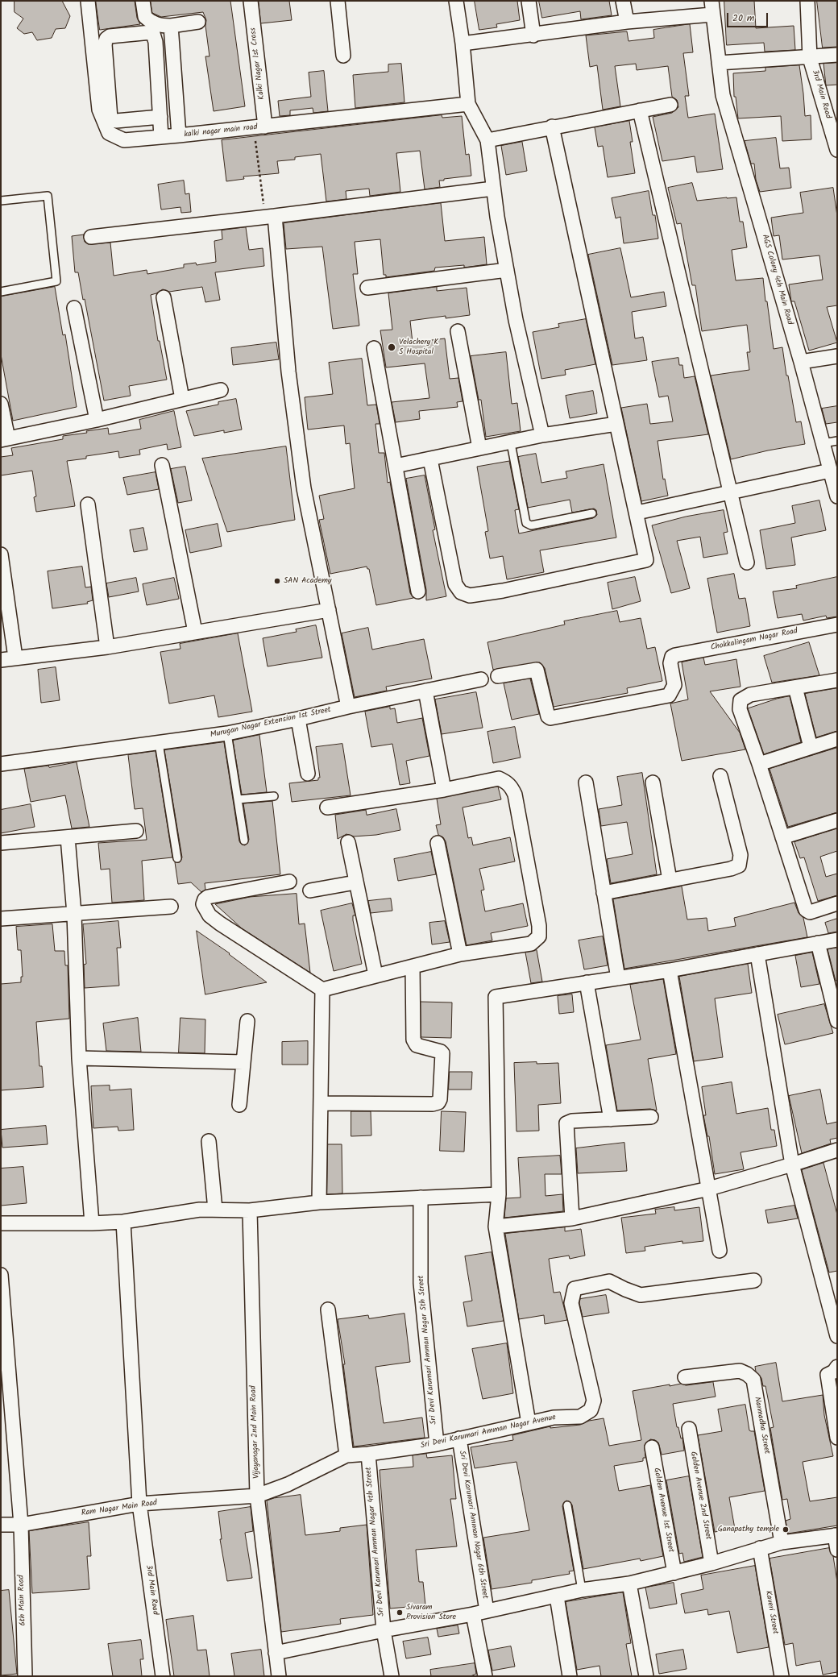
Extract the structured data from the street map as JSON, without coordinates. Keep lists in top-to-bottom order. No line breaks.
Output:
{"streets":{"street":["Kalki Nagar 1st Cross","3rd Main Road","kalki nagar main road","AGS Colony 4th Main Road","Chokkalingam Nagar Road","Murugan Nagar Extension 1st Street","Sri Devi Karumari Amman Nagar 5th Street","Narmadha Street","Vijayanagar 2nd Main Road","Sri Devi Karumari Amman Nagar Avenue","Golden Avenue 2nd Street","Ram Nagar Main Road","Golden Avenue 1st Street","Sri Devi Karumari Amman Nagar 6th Street","Sri Devi Karumari Amman Nagar 4th Street","6th Main Road","Kaveri Street"]},"crossings":[["Kalki Nagar 1st Cross","kalki nagar main road"],["3rd Main Road","Ram Nagar Main Road"],["Sri Devi Karumari Amman Nagar 5th Street","Sri Devi Karumari Amman Nagar Avenue"],["Vijayanagar 2nd Main Road","Sri Devi Karumari Amman Nagar Avenue"],["Vijayanagar 2nd Main Road","Ram Nagar Main Road"],["Sri Devi Karumari Amman Nagar Avenue","Ram Nagar Main Road"],["Sri Devi Karumari Amman Nagar Avenue","Sri Devi Karumari Amman Nagar 6th Street"],["Sri Devi Karumari Amman Nagar Avenue","Sri Devi Karumari Amman Nagar 4th Street"],["Ram Nagar Main Road","6th Main Road"]],"places":["Velachery K S Hospital","SAN Academy","Ganapathy temple","Sivaram Provision Store"],"scale_bar":"20 m"}
